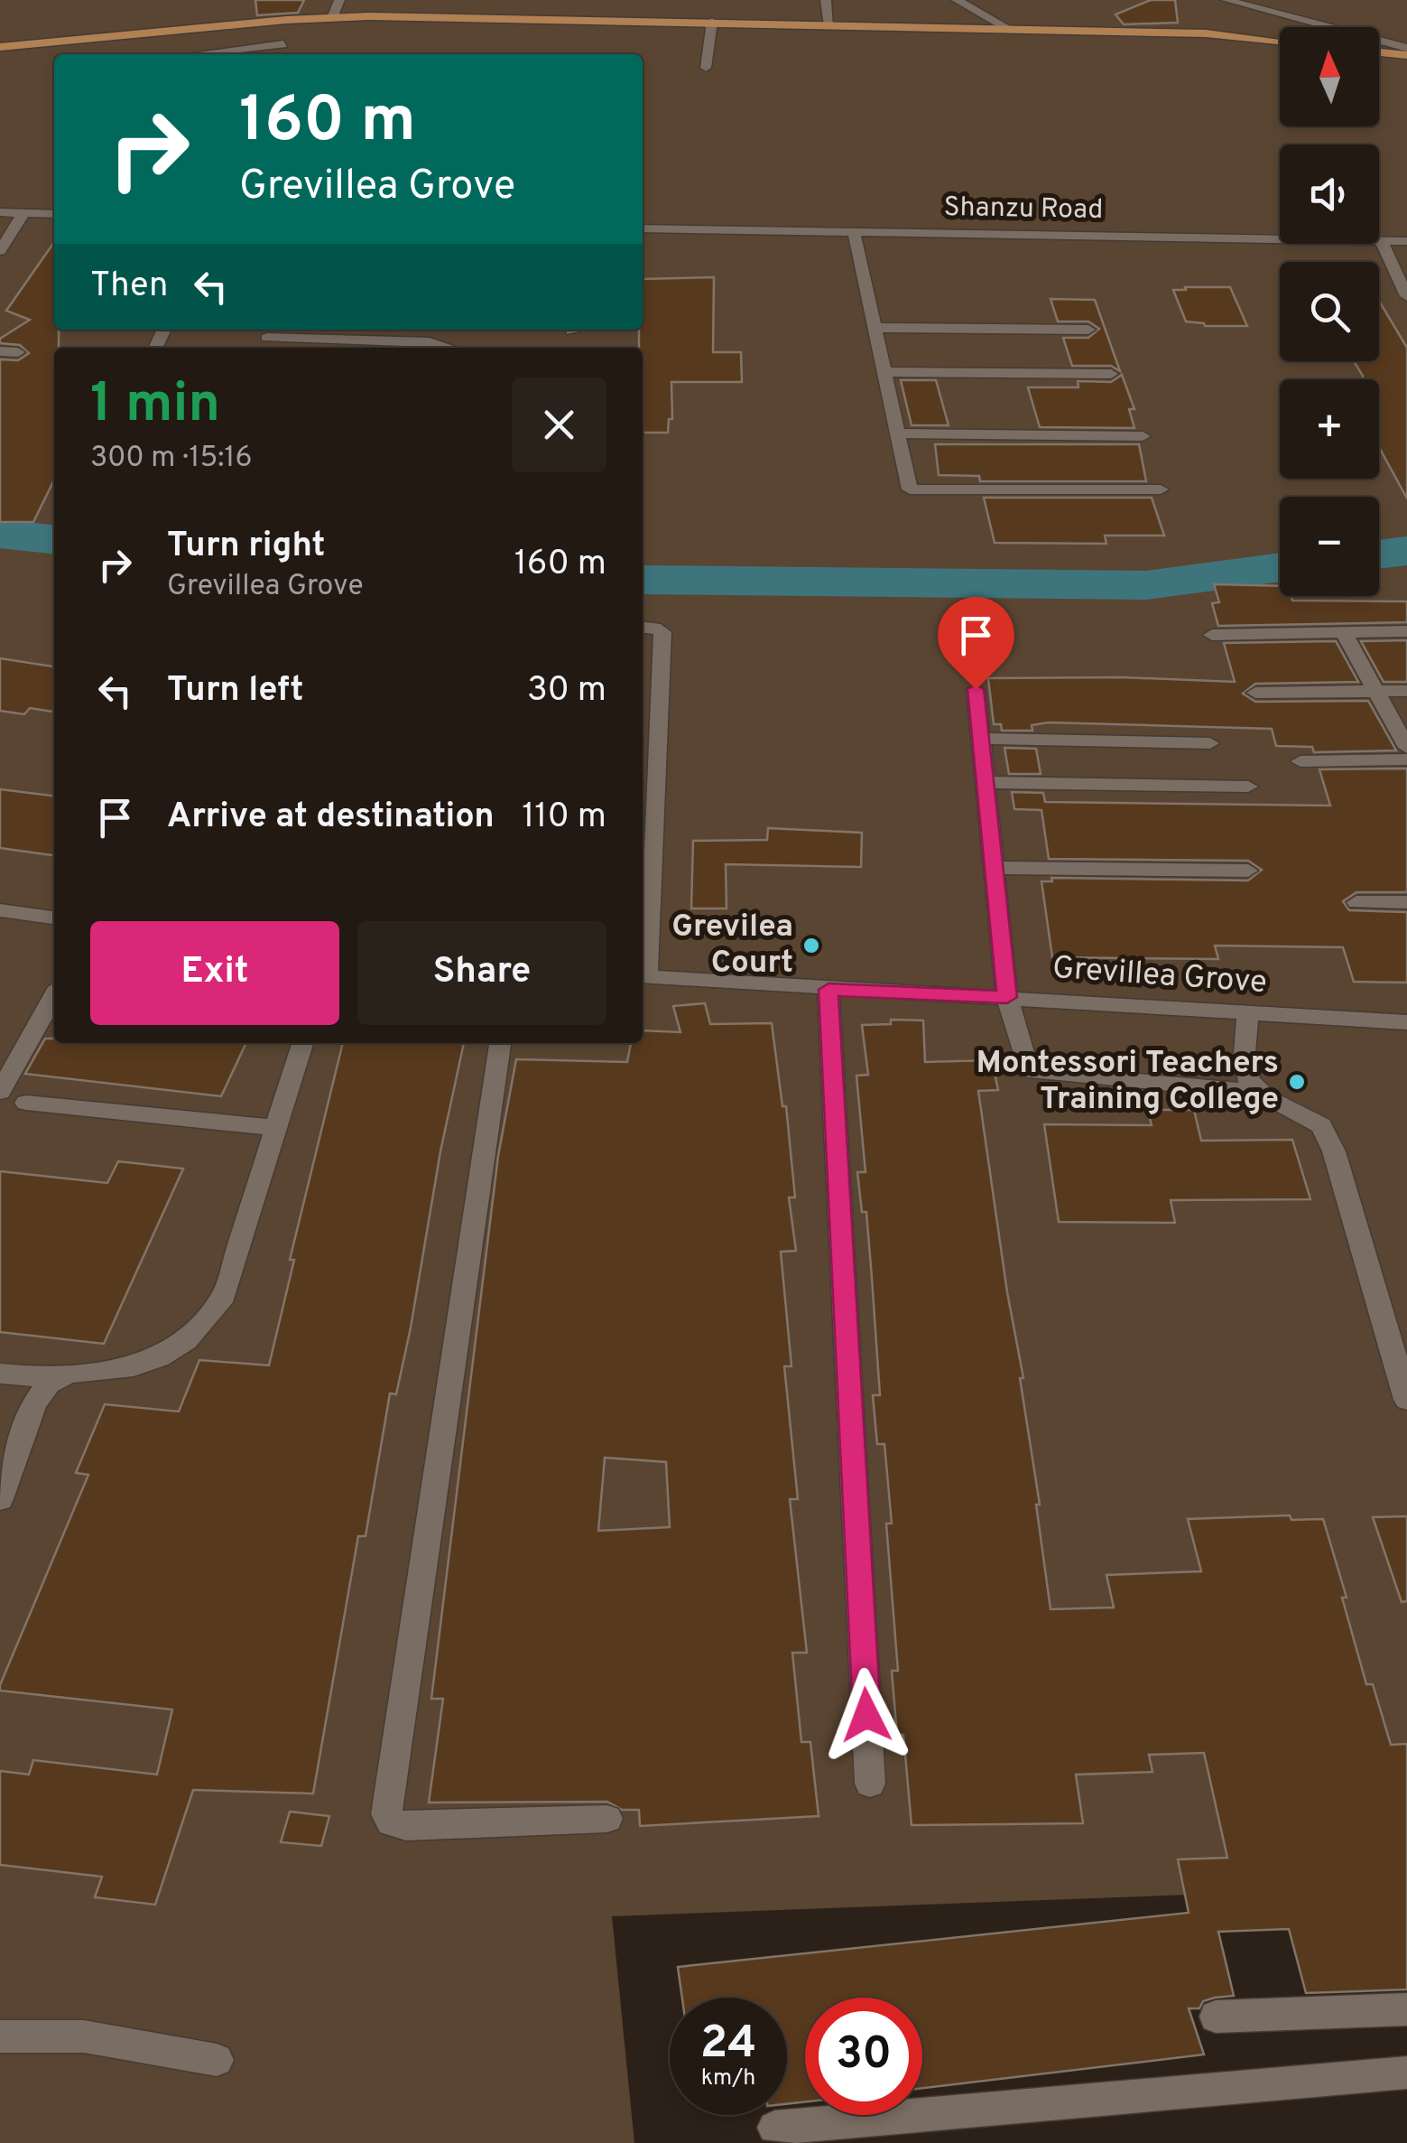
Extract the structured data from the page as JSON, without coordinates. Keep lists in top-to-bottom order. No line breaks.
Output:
{"streets":{"street":["Shanzu Road","Grevillea Grove"]},"places":["Grevilea Court","Montessori Teachers Training College"],"north":"top","page":{"map_buttons":["+","−"],"turn":["160 m","Grevillea Grove"],"then":"Then","heading":["1 min","300 m · 15:16"],"list":[{"name":"Turn right","note":"Grevillea Grove","value":"160 m"},{"name":"Turn left","value":"30 m"},{"name":"Arrive at destination","value":"110 m"}],"buttons":["Exit","Share"],"speed":"24 km/h","limit":"30"}}
